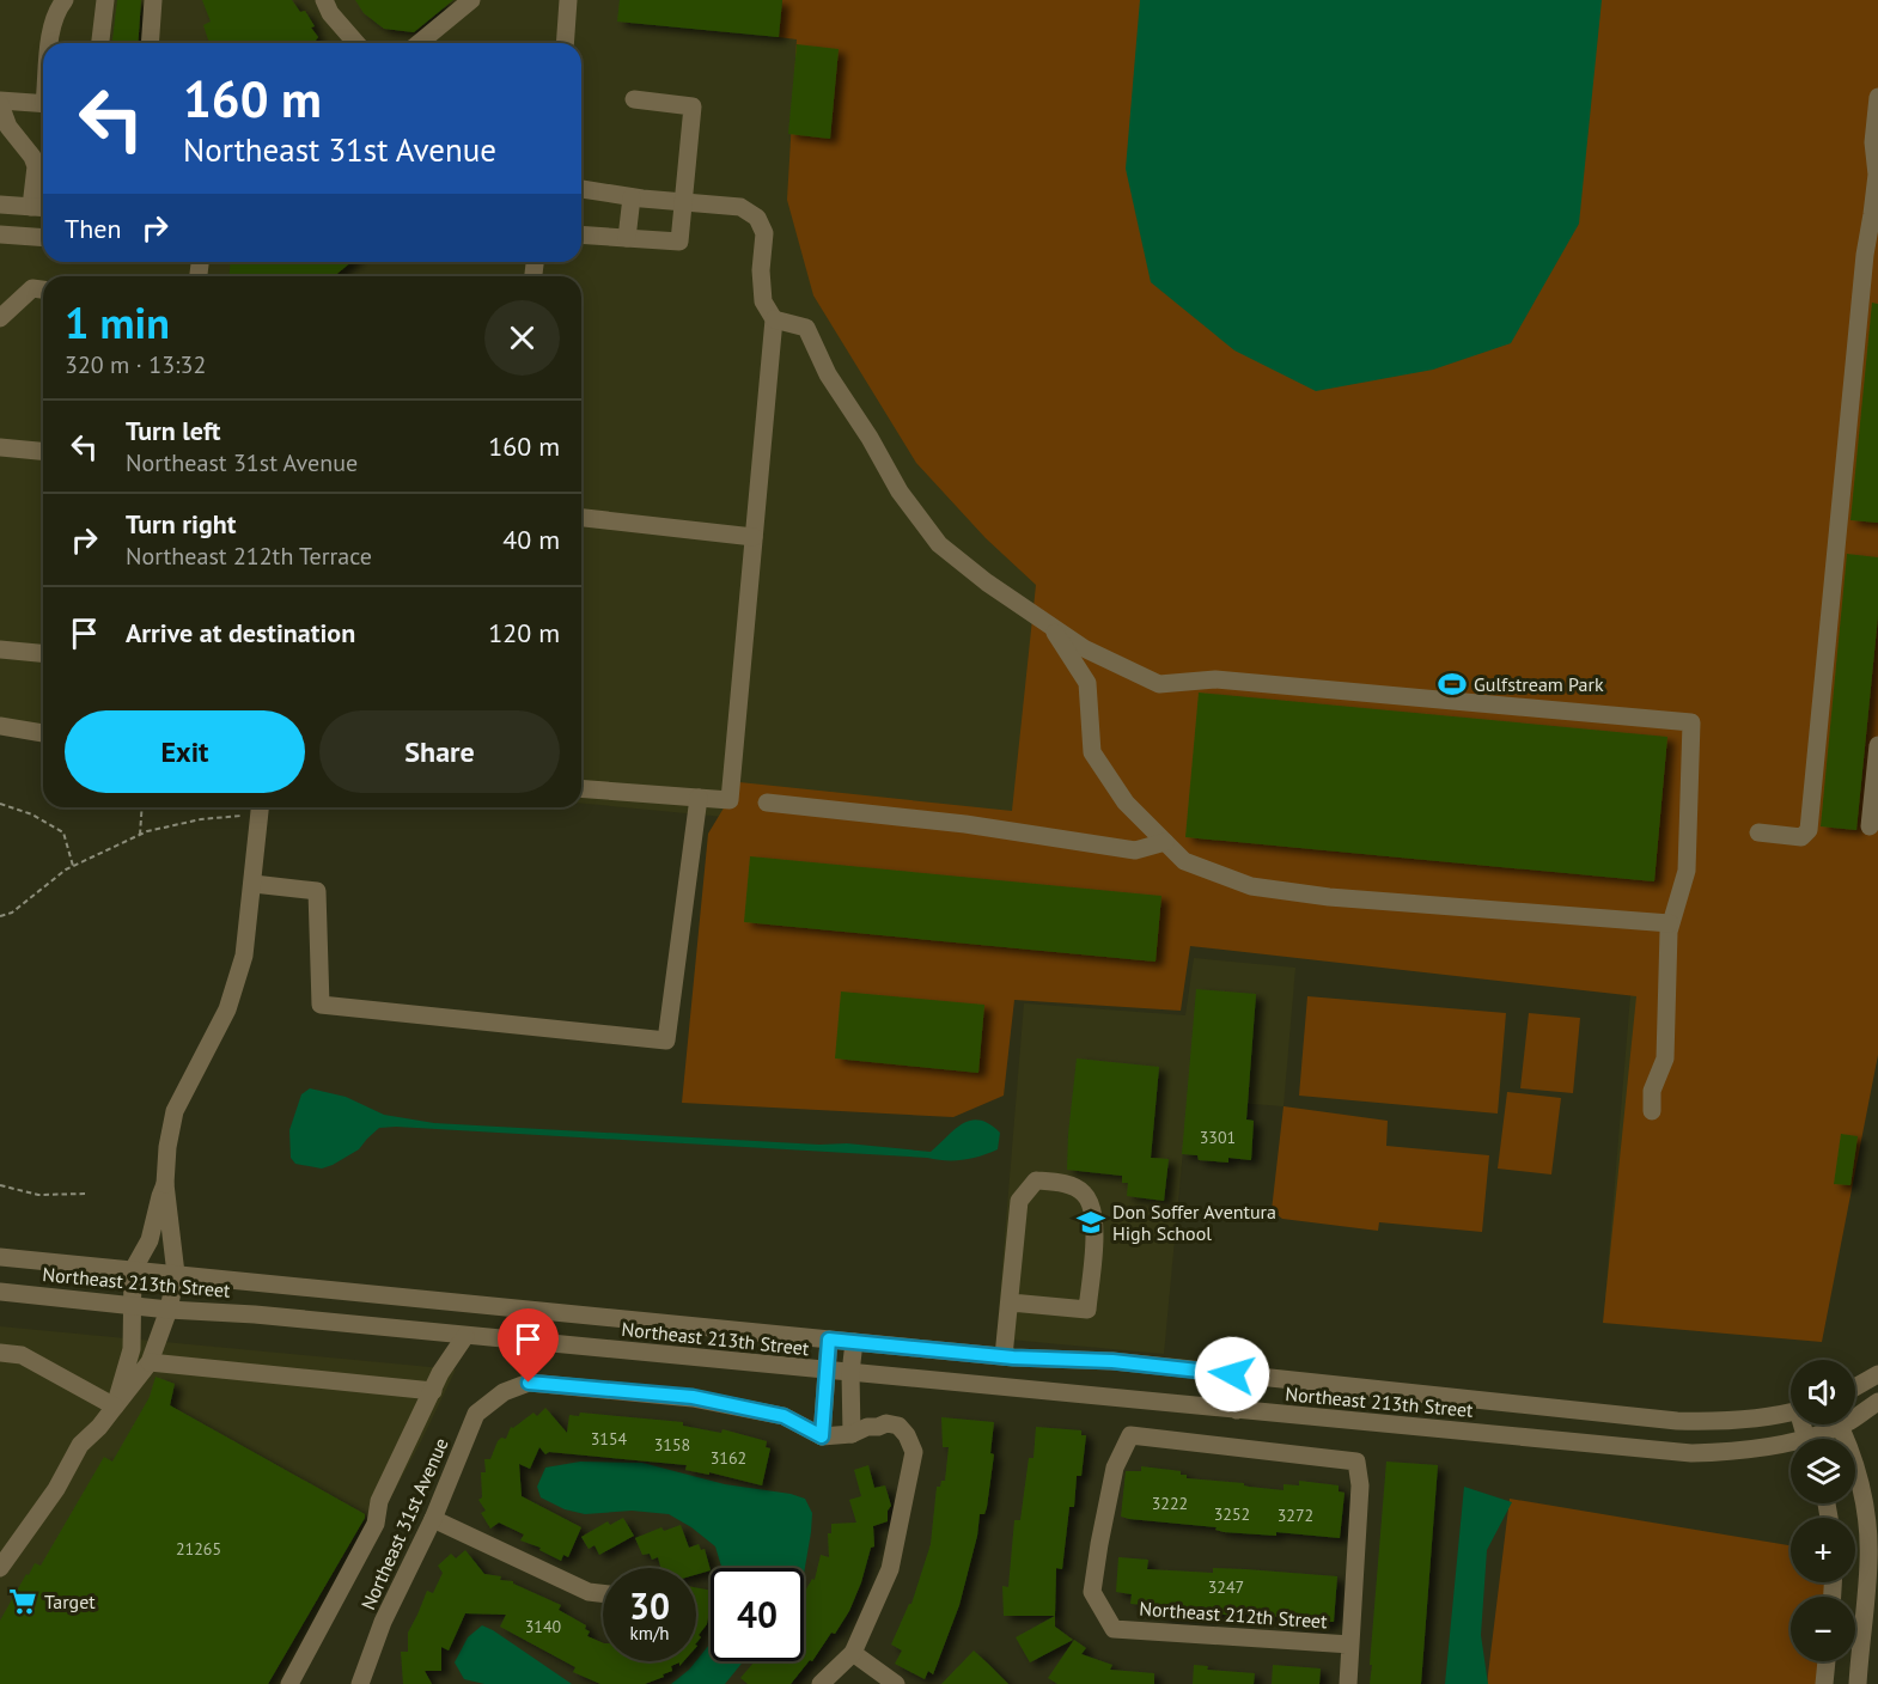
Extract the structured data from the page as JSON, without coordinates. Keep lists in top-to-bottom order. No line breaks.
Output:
{"streets":{"street":["Northeast 213th Street","Northeast 31st Avenue","Northeast 212th Street"]},"places":{"sports":["Gulfstream Park"],"school or university":["Don Soffer Aventura High School"],"supermarket":["Target"]},"house_numbers":["3301","3154","3158","3162","3222","3252","3272","21265","3247","3140"],"page":{"turn":["160 m","Northeast 31st Avenue"],"then":"Then","heading":["1 min","320 m · 13:32"],"list":[{"name":"Turn left","note":"Northeast 31st Avenue","value":"160 m"},{"name":"Turn right","note":"Northeast 212th Terrace","value":"40 m"},{"name":"Arrive at destination","value":"120 m"}],"buttons":["Exit","Share"],"map_buttons":["+","−"],"speed":"30 km/h","limit":"40"}}
